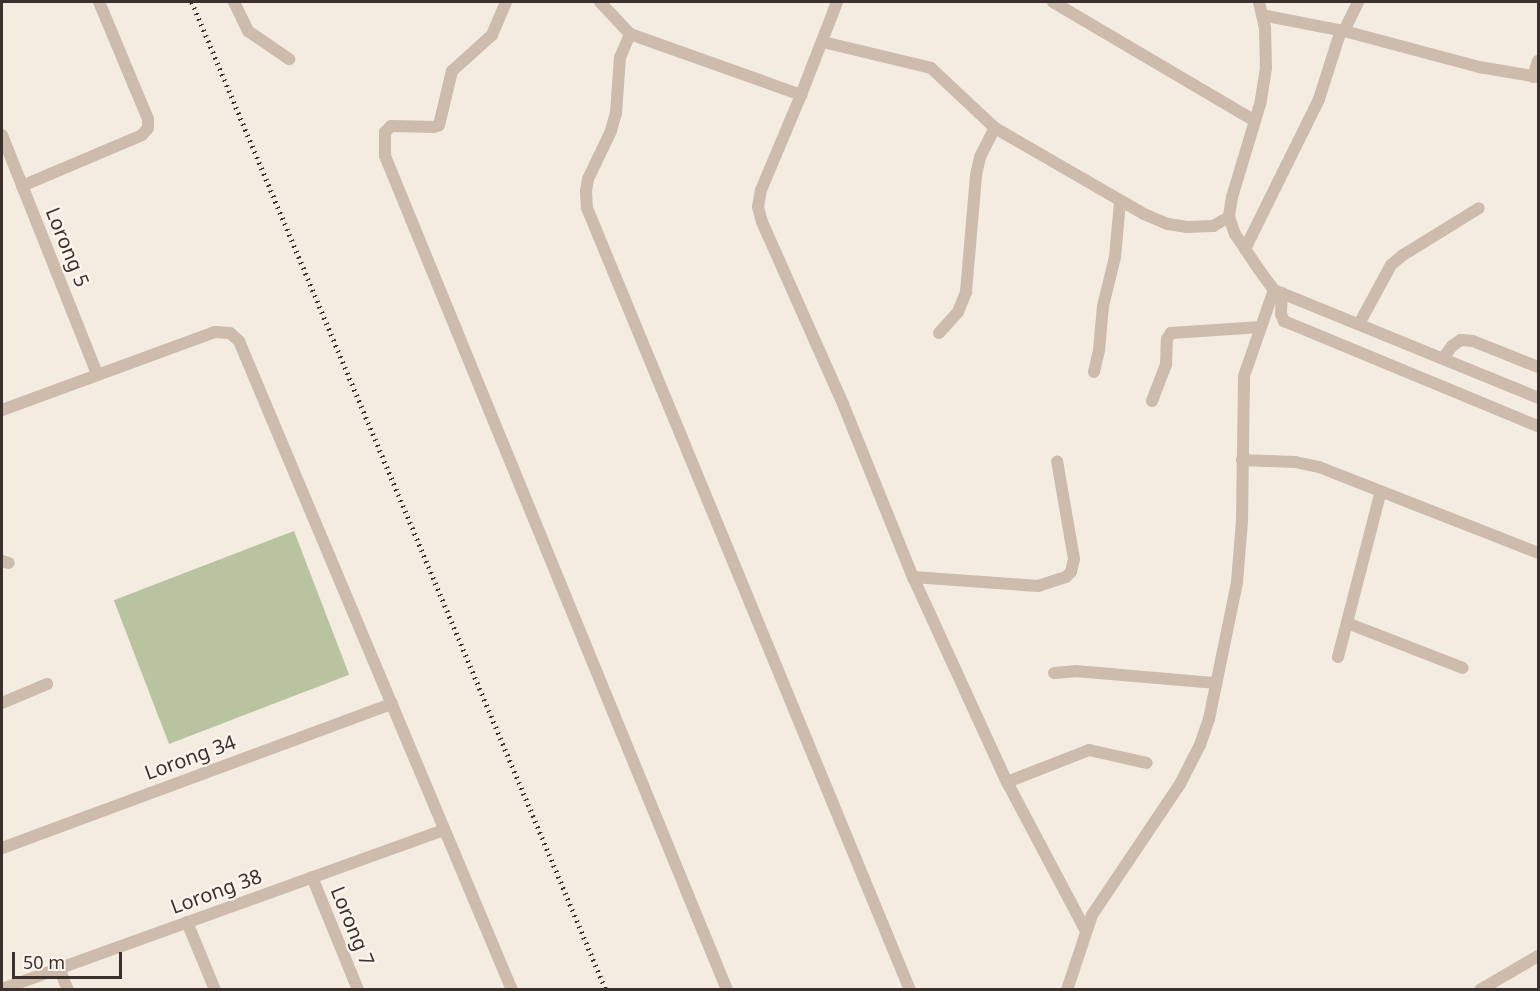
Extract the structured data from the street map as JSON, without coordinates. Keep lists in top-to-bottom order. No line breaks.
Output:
{"streets":{"street":["Lorong 5","Lorong 34","Lorong 38","Lorong 7"]},"crossings":[["Lorong 38","Lorong 7"]],"scale_bar":"50 m"}
